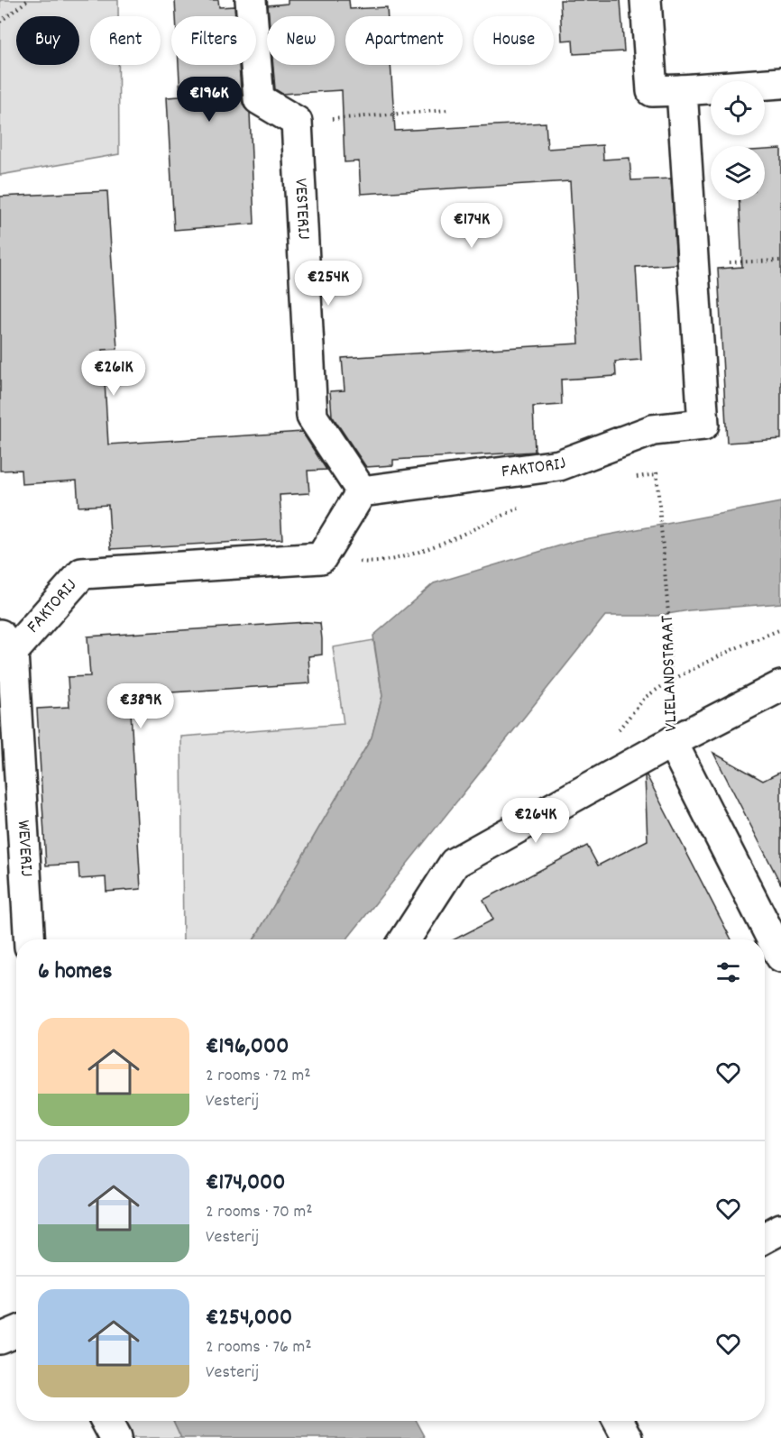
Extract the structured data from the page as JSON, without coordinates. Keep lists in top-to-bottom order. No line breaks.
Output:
{"streets":{"street":["VESTERIJ","FAKTORIJ","VLIELANDSTRAAT","WEVERIJ"]},"crossings":[["VESTERIJ","FAKTORIJ"],["FAKTORIJ","VLIELANDSTRAAT"],["FAKTORIJ","WEVERIJ"]],"page":{"chip":["Buy","Rent","Filters","New","Apartment","House"],"price":["€196K","€174K","€254K","€261K","€389K","€264K"],"heading":"6 homes","list":[{"name":"€196,000","note":"2 rooms · 72 m² · Vesterij"},{"name":"€174,000","note":"2 rooms · 70 m² · Vesterij"},{"name":"€254,000","note":"2 rooms · 76 m² · Vesterij"}]}}
